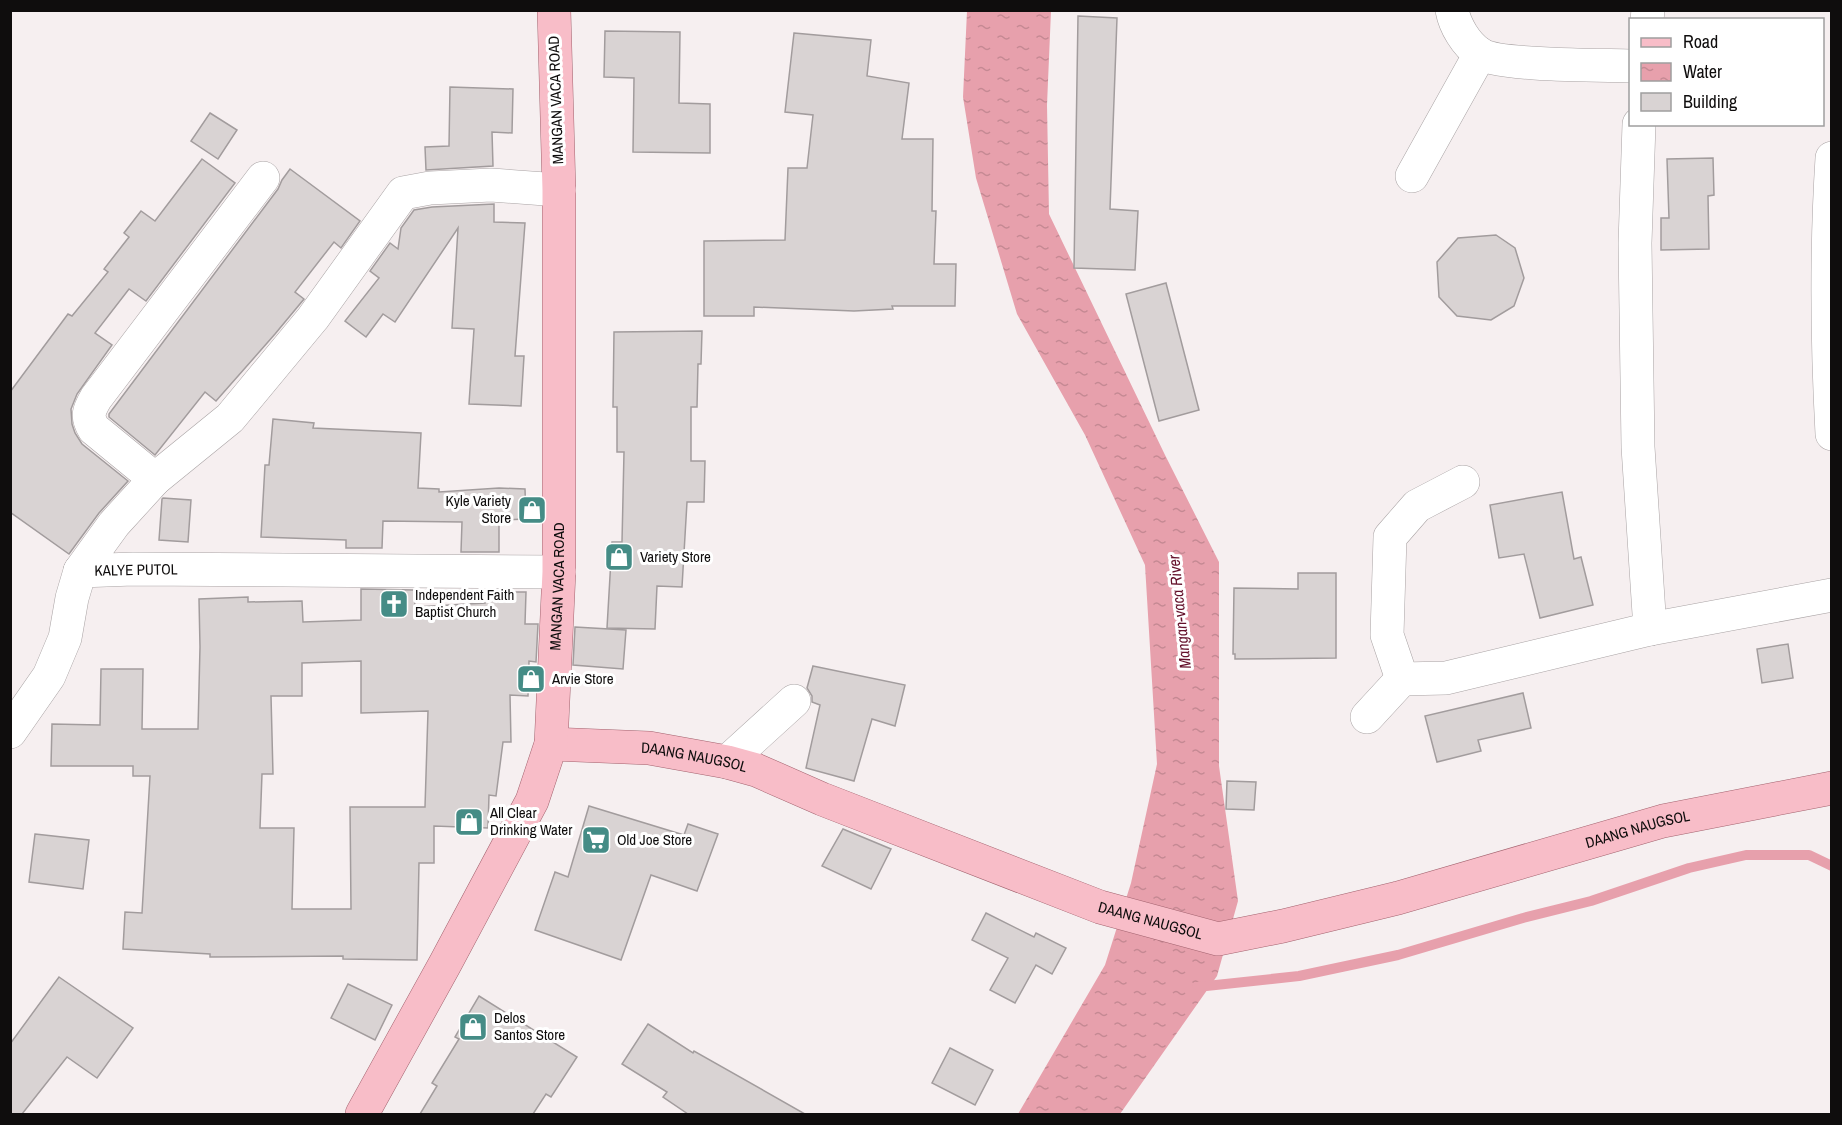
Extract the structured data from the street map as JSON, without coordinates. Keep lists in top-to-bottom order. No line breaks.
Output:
{"streets":{"main road":["MANGAN VACA ROAD","DAANG NAUGSOL"],"street":["KALYE PUTOL"]},"crossings":[["MANGAN VACA ROAD","KALYE PUTOL"],["MANGAN VACA ROAD","DAANG NAUGSOL"]],"water":["Mangan-vaca River"],"places":{"shop":["Kyle Variety Store","Variety Store","Arvie Store","All Clear Drinking Water","Delos Santos Store"],"church":["Independent Faith Baptist Church"],"supermarket":["Old Joe Store"]},"legend":["Road","Water","Building"]}
